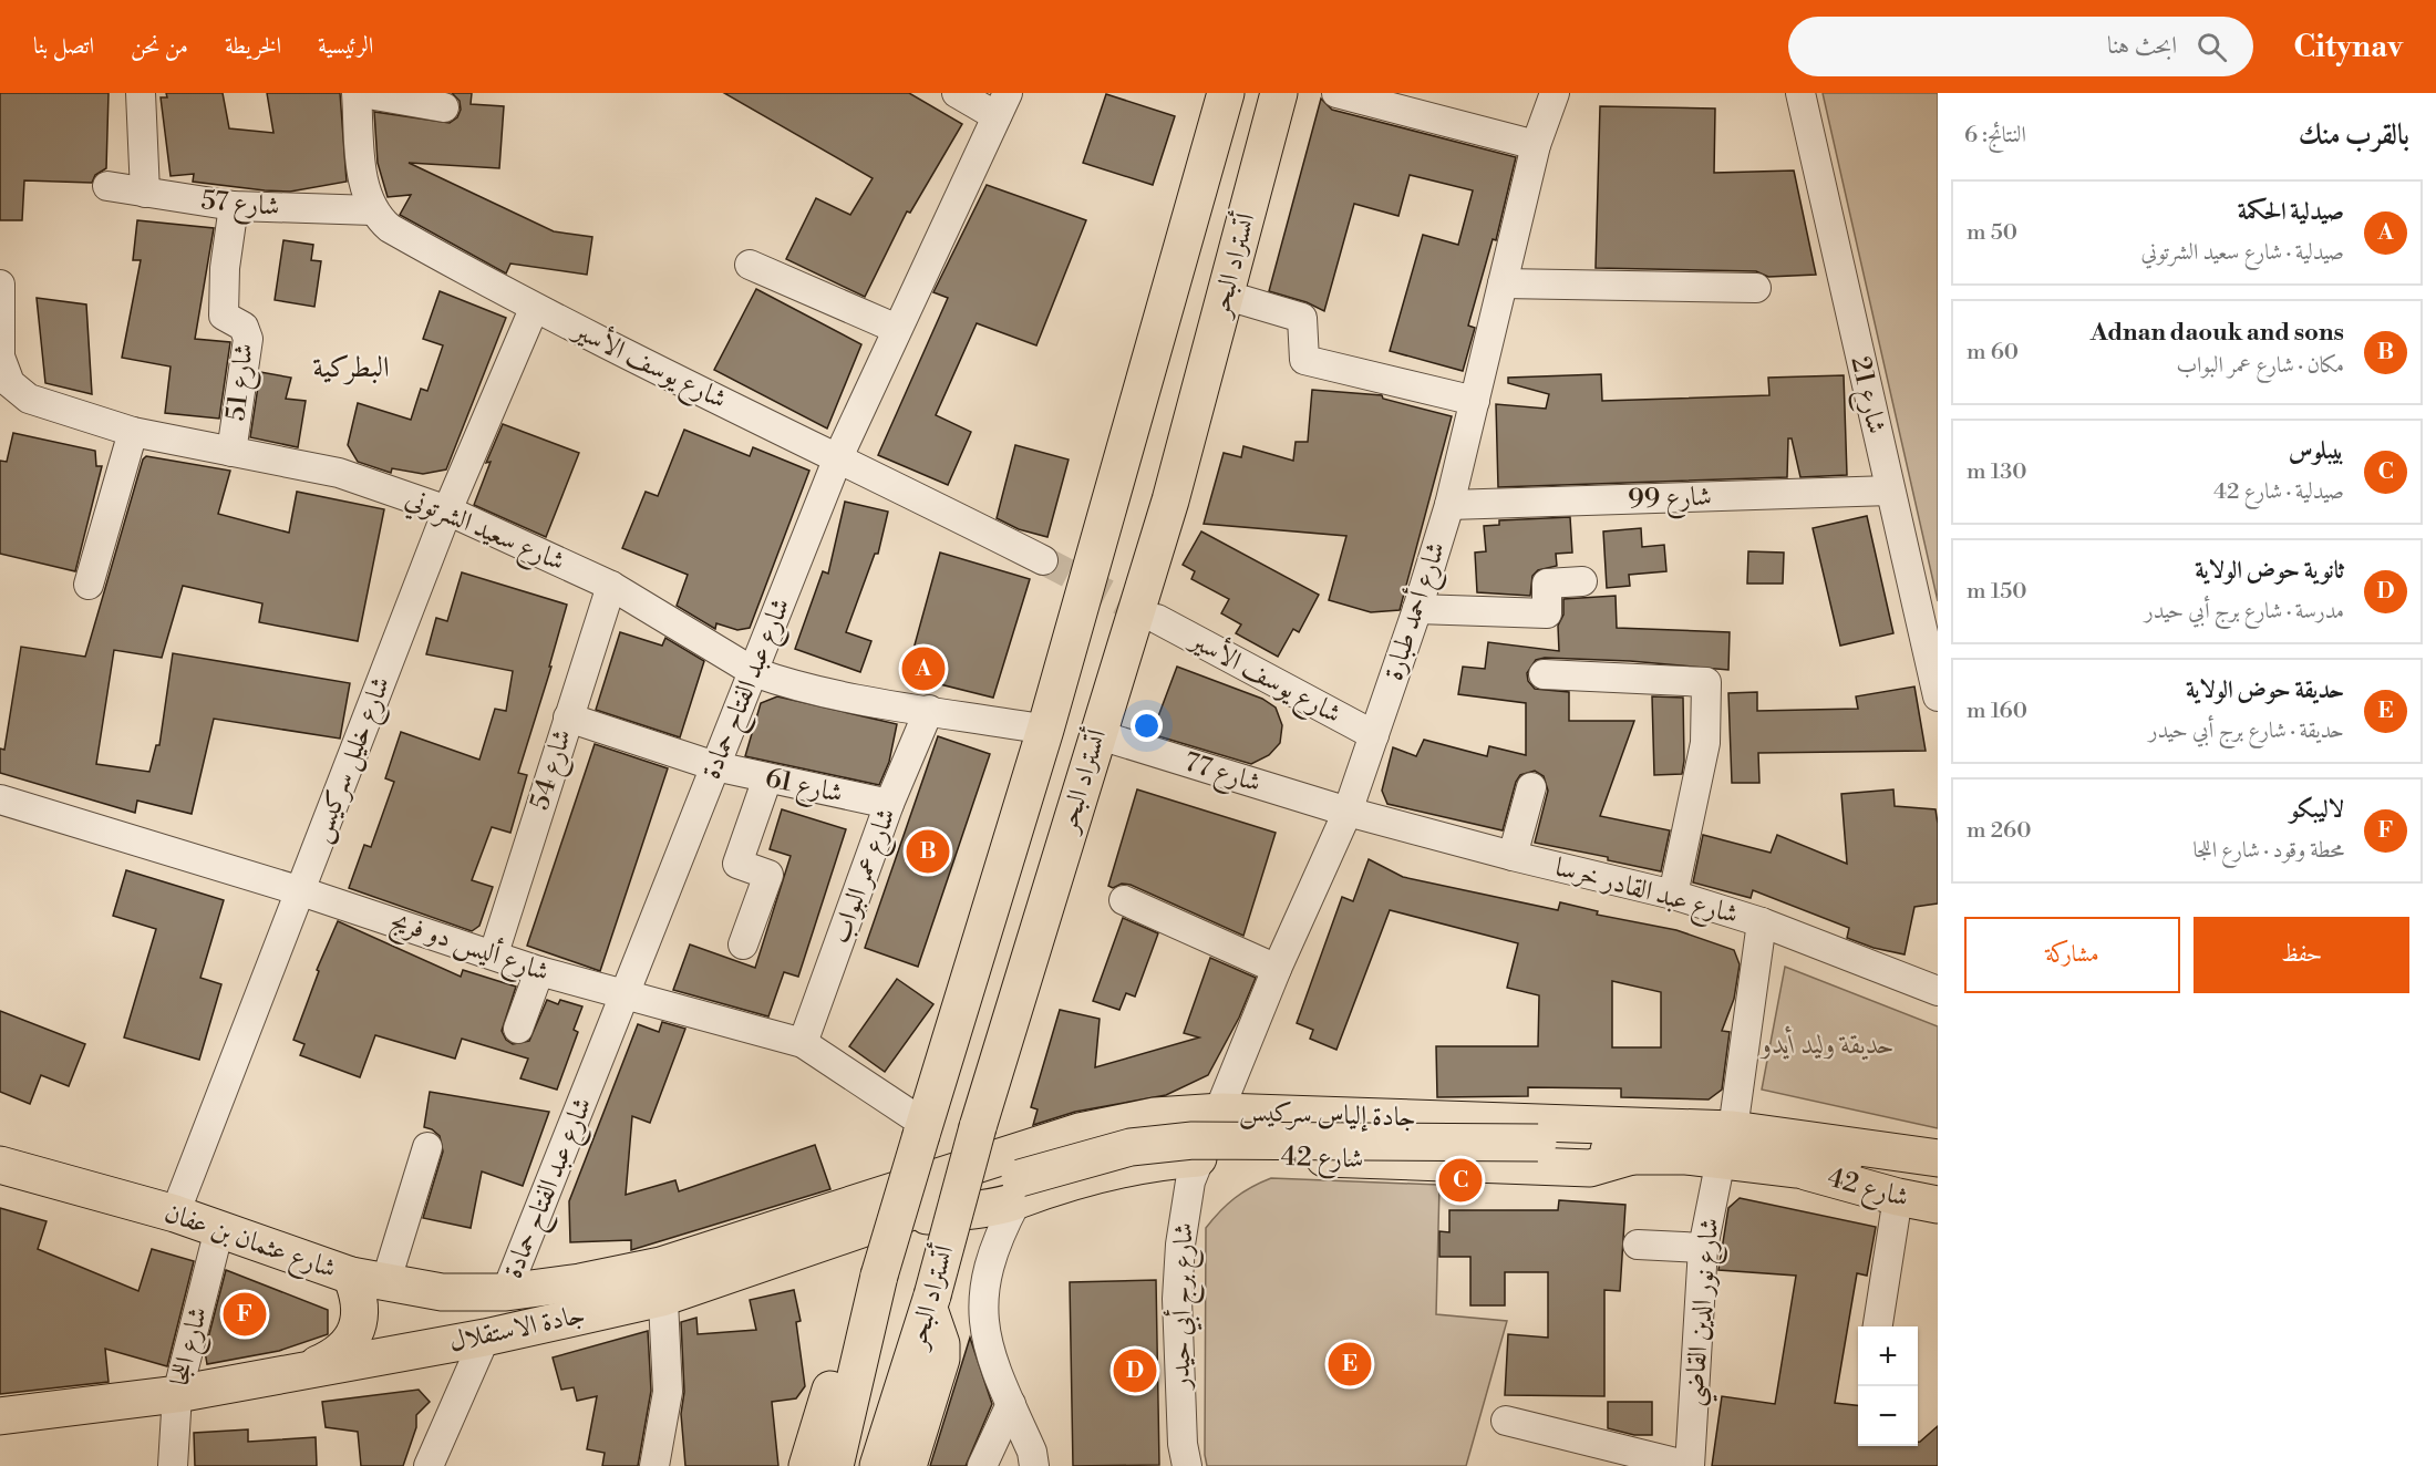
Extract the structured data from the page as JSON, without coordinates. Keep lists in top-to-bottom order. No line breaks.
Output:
{"streets":{"main road":["أتستراد البحر","جادة إلياس سركيس","شارع 42","شارع عثمان بن عفان","جادة الاستقلال"],"street":["شارع 57","شارع يوسف الأسير","شارع 51","شارع 21","شارع 99","شارع سعيد الشرتوني","شارع أحمد طبارة","شارع عبد الفتاح حمادة","شارع خليل سركيس","شارع 54","شارع 77","شارع 61","شارع عمر البواب","شارع عبد القادر خرسا","شارع أليس دو فريج","شارع برج أبي حيدر","شارع نور الدين القاضي","شارع اللجا"]},"crossings":[["شارع 57","شارع يوسف الأسير"],["شارع 57","شارع 51"],["أتستراد البحر","شارع سعيد الشرتوني"],["أتستراد البحر","شارع 77"],["أتستراد البحر","شارع أليس دو فريج"],["شارع يوسف الأسير","شارع أحمد طبارة"],["شارع يوسف الأسير","شارع عبد الفتاح حمادة"],["شارع يوسف الأسير","شارع خليل سركيس"],["شارع 51","شارع سعيد الشرتوني"],["شارع 21","شارع 99"],["شارع 99","شارع أحمد طبارة"],["شارع سعيد الشرتوني","شارع عبد الفتاح حمادة"],["شارع سعيد الشرتوني","شارع خليل سركيس"],["شارع سعيد الشرتوني","شارع 54"],["شارع سعيد الشرتوني","شارع عمر البواب"],["شارع أحمد طبارة","شارع 77"],["شارع أحمد طبارة","شارع عبد القادر خرسا"],["شارع أحمد طبارة","جادة إلياس سركيس"],["شارع أحمد طبارة","شارع برج أبي حيدر"],["شارع عبد الفتاح حمادة","شارع 61"],["شارع عبد الفتاح حمادة","شارع أليس دو فريج"],["شارع عبد الفتاح حمادة","شارع عثمان بن عفان"],["شارع عبد الفتاح حمادة","جادة الاستقلال"],["شارع خليل سركيس","شارع أليس دو فريج"],["شارع خليل سركيس","شارع عثمان بن عفان"],["شارع 54","شارع 61"],["شارع 54","شارع أليس دو فريج"],["شارع 77","شارع عبد القادر خرسا"],["شارع 61","شارع عمر البواب"],["شارع عمر البواب","شارع أليس دو فريج"],["شارع عبد القادر خرسا","شارع نور الدين القاضي"],["جادة إلياس سركيس","شارع 42"],["جادة إلياس سركيس","شارع برج أبي حيدر"],["جادة إلياس سركيس","شارع نور الدين القاضي"],["جادة إلياس سركيس","جادة الاستقلال"],["شارع 42","شارع برج أبي حيدر"],["شارع 42","جادة الاستقلال"],["شارع عثمان بن عفان","جادة الاستقلال"],["شارع عثمان بن عفان","شارع اللجا"],["جادة الاستقلال","شارع اللجا"]],"districts":["البطركية"],"parks":["حديقة وليد أيدو"],"page":{"header":"Citynav","search":"ابحث هنا","nav":["الرئيسية","الخريطة","من نحن","اتصل بنا"],"heading":["بالقرب منك","النتائج: 6"],"list":[{"mark":"A","name":"صيدلية الحكمة","note":"صيدلية · شارع سعيد الشرتوني","value":"50 m"},{"mark":"B","name":"Adnan daouk and sons","note":"مكان · شارع عمر البواب","value":"60 m"},{"mark":"C","name":"بيبلوس","note":"صيدلية · شارع 42","value":"130 m"},{"mark":"D","name":"ثانوية حوض الولاية","note":"مدرسة · شارع برج أبي حيدر","value":"150 m"},{"mark":"E","name":"حديقة حوض الولاية","note":"حديقة · شارع برج أبي حيدر","value":"160 m"},{"mark":"F","name":"لاليبكو","note":"محطة وقود · شارع اللجا","value":"260 m"}],"pins":["A","B","C","F","E","D"],"buttons":["حفظ","مشاركة"],"map_buttons":["+","−"]}}
